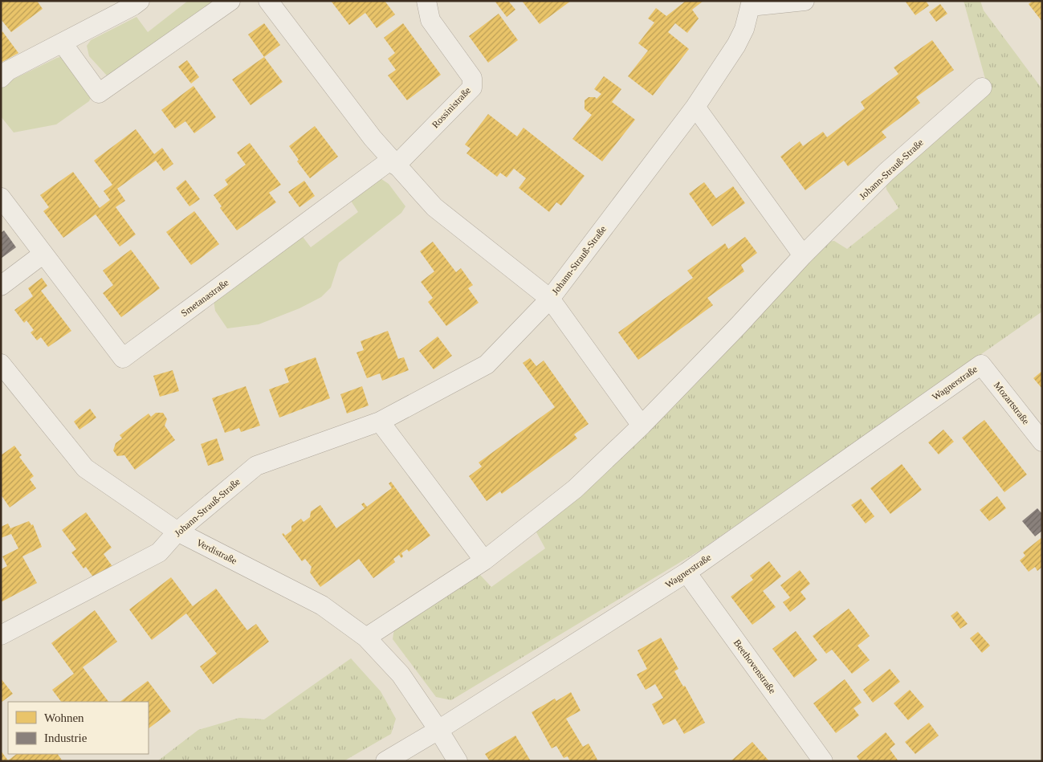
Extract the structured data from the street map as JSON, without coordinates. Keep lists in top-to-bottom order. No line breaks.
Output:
{"streets":{"street":["Rossinistraße","Johann-Strauß-Straße","Smetanastraße","Wagnerstraße","Mozartstraße","Verdistraße","Beethovenstraße"]},"crossings":[["Rossinistraße","Smetanastraße"],["Johann-Strauß-Straße","Verdistraße"],["Wagnerstraße","Mozartstraße"],["Wagnerstraße","Verdistraße"],["Wagnerstraße","Beethovenstraße"]],"legend":["Wohnen","Industrie"]}
